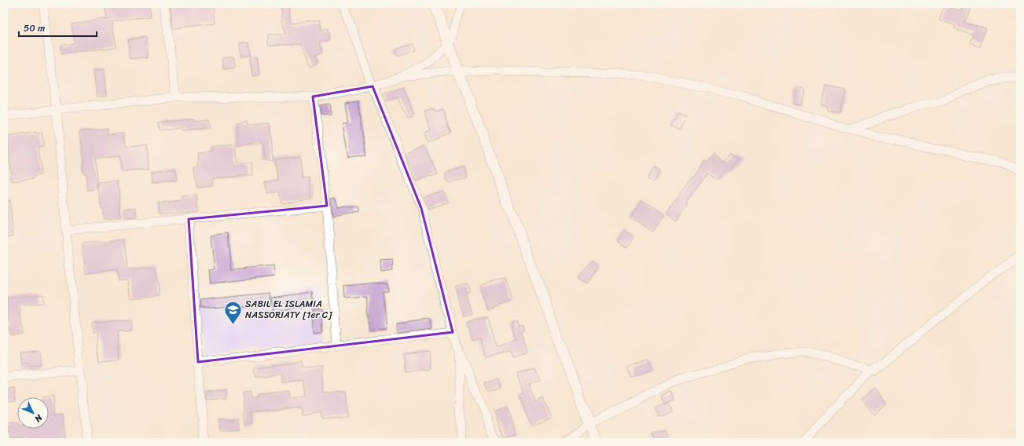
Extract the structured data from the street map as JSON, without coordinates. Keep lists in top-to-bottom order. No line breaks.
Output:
{"places":{"school or university":["SABIL EL ISLAMIA NASSORIATY [1er C]"]},"scale_bar":"50 m","north":"bottom right"}
